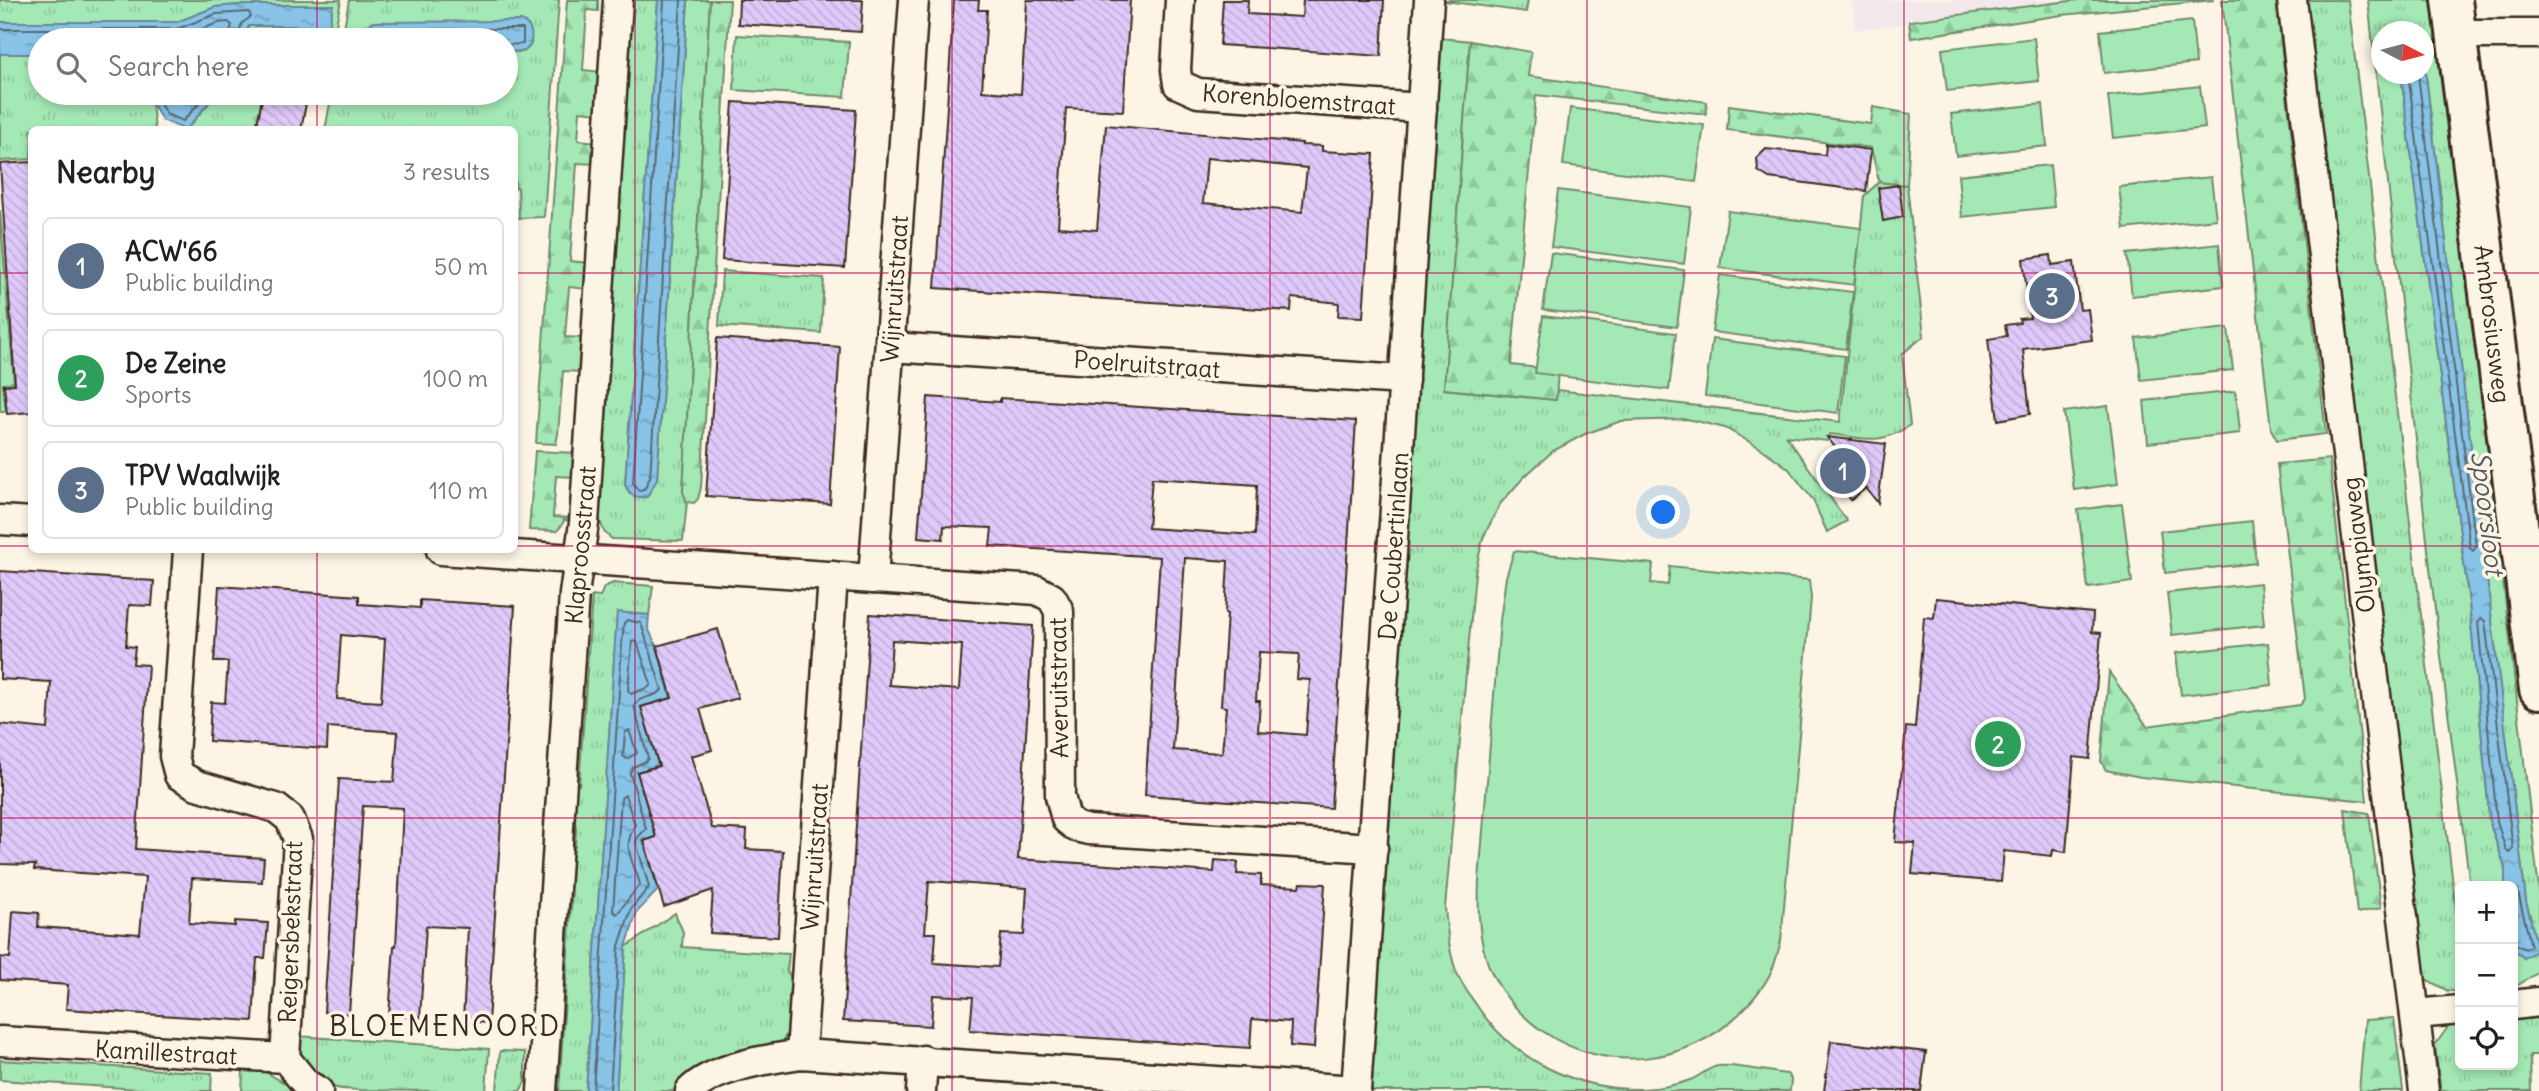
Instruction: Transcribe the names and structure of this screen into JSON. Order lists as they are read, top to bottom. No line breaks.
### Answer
{"streets":{"main road":["Ambrosiusweg"],"street":["Korenbloemstraat","Wijnruitstraat","Poelruitstraat","Klaproosstraat","Olympiaweg","De Coubertinlaan","Averuitstraat","Reigersbekstraat","Kamillestraat"]},"crossings":[["Korenbloemstraat","De Coubertinlaan"],["Wijnruitstraat","Poelruitstraat"],["Wijnruitstraat","Averuitstraat"],["Poelruitstraat","De Coubertinlaan"],["Klaproosstraat","Averuitstraat"],["De Coubertinlaan","Averuitstraat"],["Reigersbekstraat","Kamillestraat"]],"districts":["BLOEMENOORD"],"water":["Spoorsloot"],"north":"right","page":{"search":"Search here","heading":["Nearby","3 results"],"list":[{"mark":"1","name":"ACW'66","note":"Public building","value":"50 m"},{"mark":"2","name":"De Zeine","note":"Sports","value":"100 m"},{"mark":"3","name":"TPV Waalwijk","note":"Public building","value":"110 m"}],"pins":["3","1","2"],"map_buttons":["+","−"]}}
